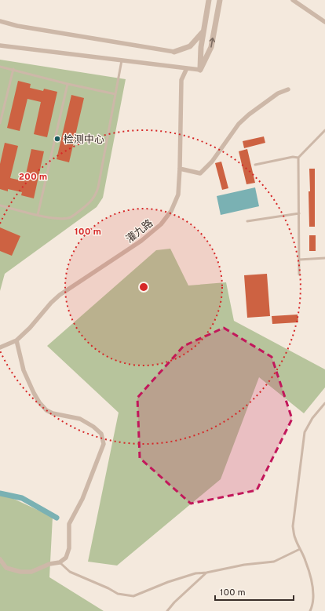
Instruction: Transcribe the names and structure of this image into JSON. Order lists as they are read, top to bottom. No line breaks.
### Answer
{"streets":{"street":["灌九路"]},"places":["检测中心"],"scale_bar":"100 m","rings":["200 m","100 m"]}
